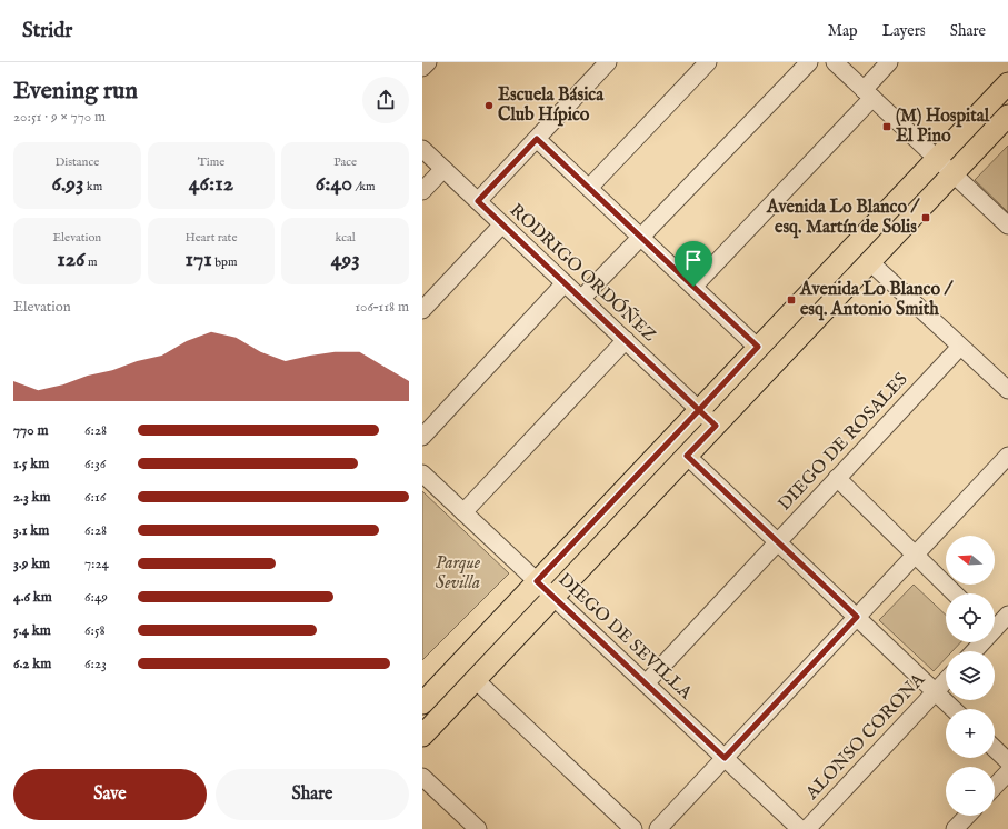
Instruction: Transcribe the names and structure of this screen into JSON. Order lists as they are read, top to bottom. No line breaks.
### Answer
{"streets":{"street":["RODRIGO ORDÓÑEZ","DIEGO DE ROSALES","DIEGO DE SEVILLA","ALONSO CORONA"]},"crossings":[["DIEGO DE ROSALES","DIEGO DE SEVILLA"]],"parks":["Parque Sevilla"],"places":{"other":["Escuela Básica Club Hípico"],"transit":["(M) Hospital El Pino","Avenida Lo Blanco / esq. Martín de Solis","Avenida Lo Blanco / esq. Antonio Smith"]},"north":"left","page":{"header":"Stridr","nav":["Map","Layers","Share"],"heading":["Evening run","20:51 · 9 × 770 m"],"stats":[["Distance","6.93 km"],["Time","46:12"],["Pace","6:40 /km"],["Elevation","126 m"],["Heart rate","171 bpm"],["kcal","493"]],"chart":["Elevation","106–118 m"],"list":[{"name":"770 m","note":"6:28"},{"name":"1.5 km","note":"6:36"},{"name":"2.3 km","note":"6:16"},{"name":"3.1 km","note":"6:28"},{"name":"3.9 km","note":"7:24"},{"name":"4.6 km","note":"6:49"},{"name":"5.4 km","note":"6:58"},{"name":"6.2 km","note":"6:23"}],"map_buttons":["+","−"],"buttons":["Save","Share"]}}
